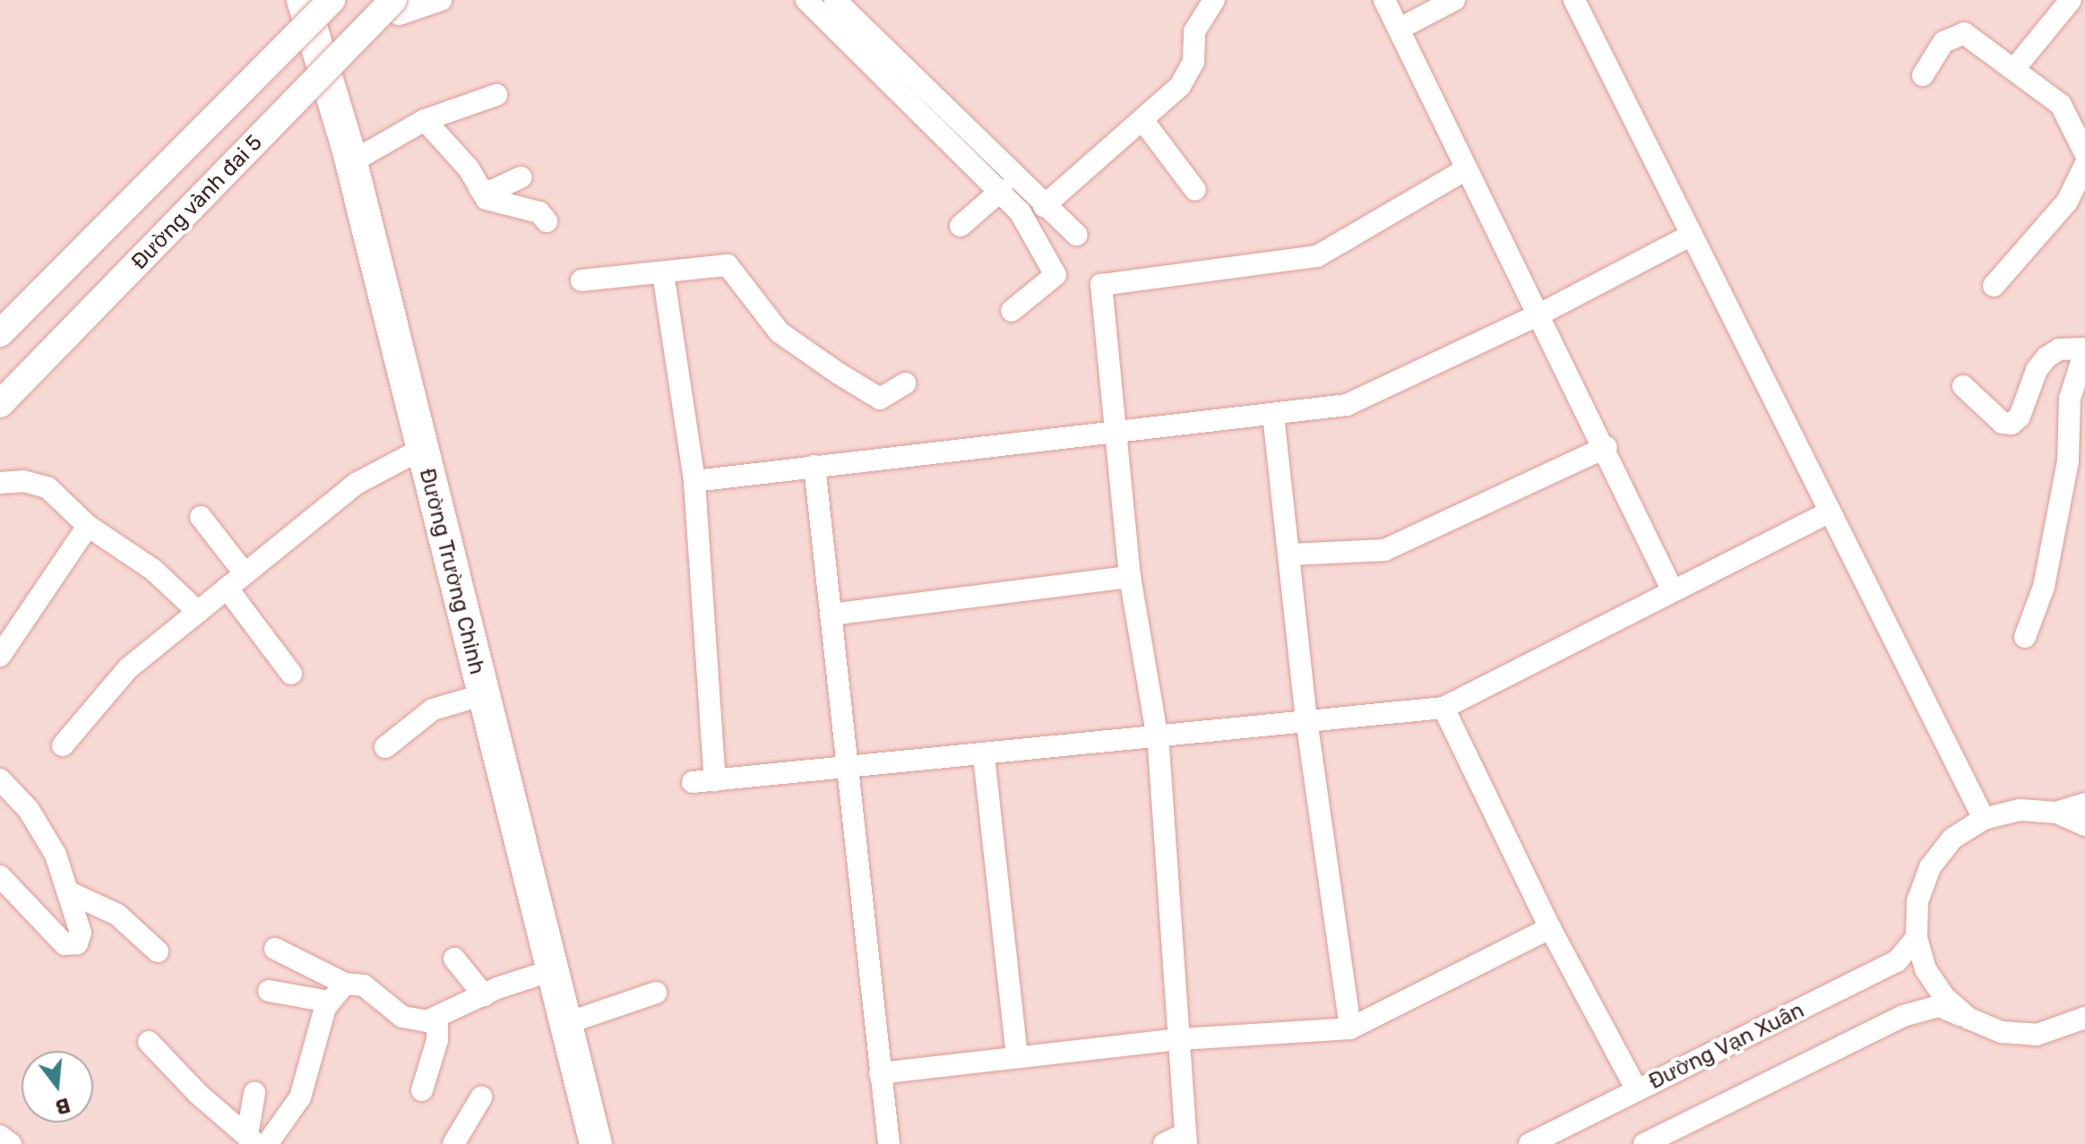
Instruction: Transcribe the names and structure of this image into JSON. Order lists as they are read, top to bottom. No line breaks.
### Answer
{"streets":{"highway":["Đường Trường Chinh"],"main road":["Đường vành đai 5"],"street":["Đường Vạn Xuân"]},"north":"bottom"}
